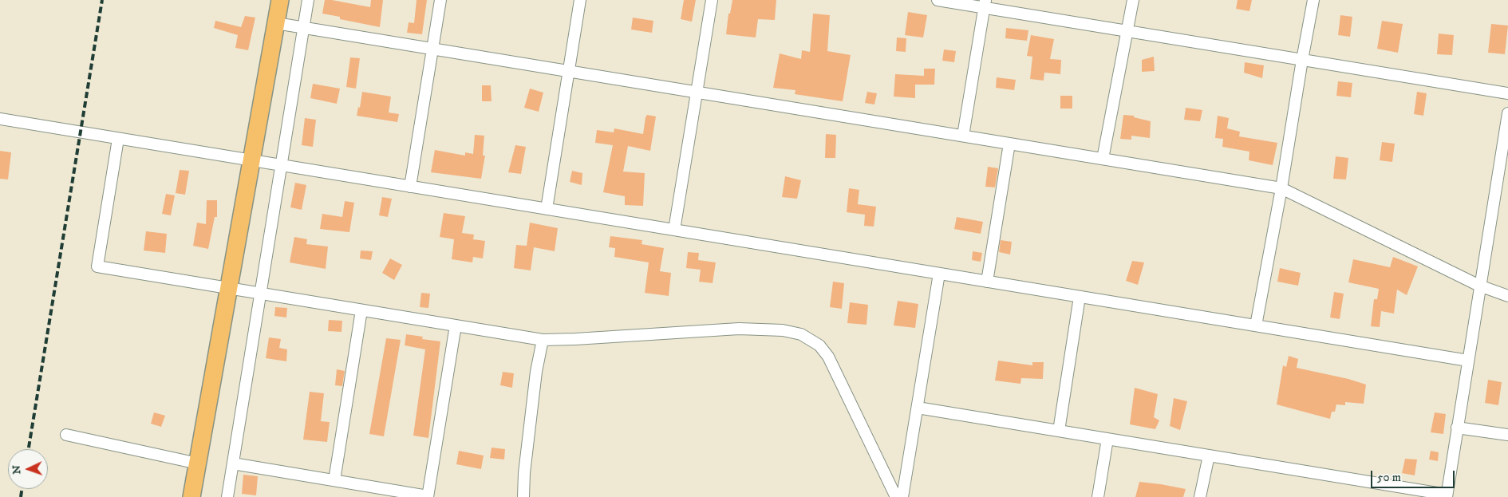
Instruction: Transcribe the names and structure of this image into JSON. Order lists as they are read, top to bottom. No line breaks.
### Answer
{"scale_bar":"50 m","north":"left"}
